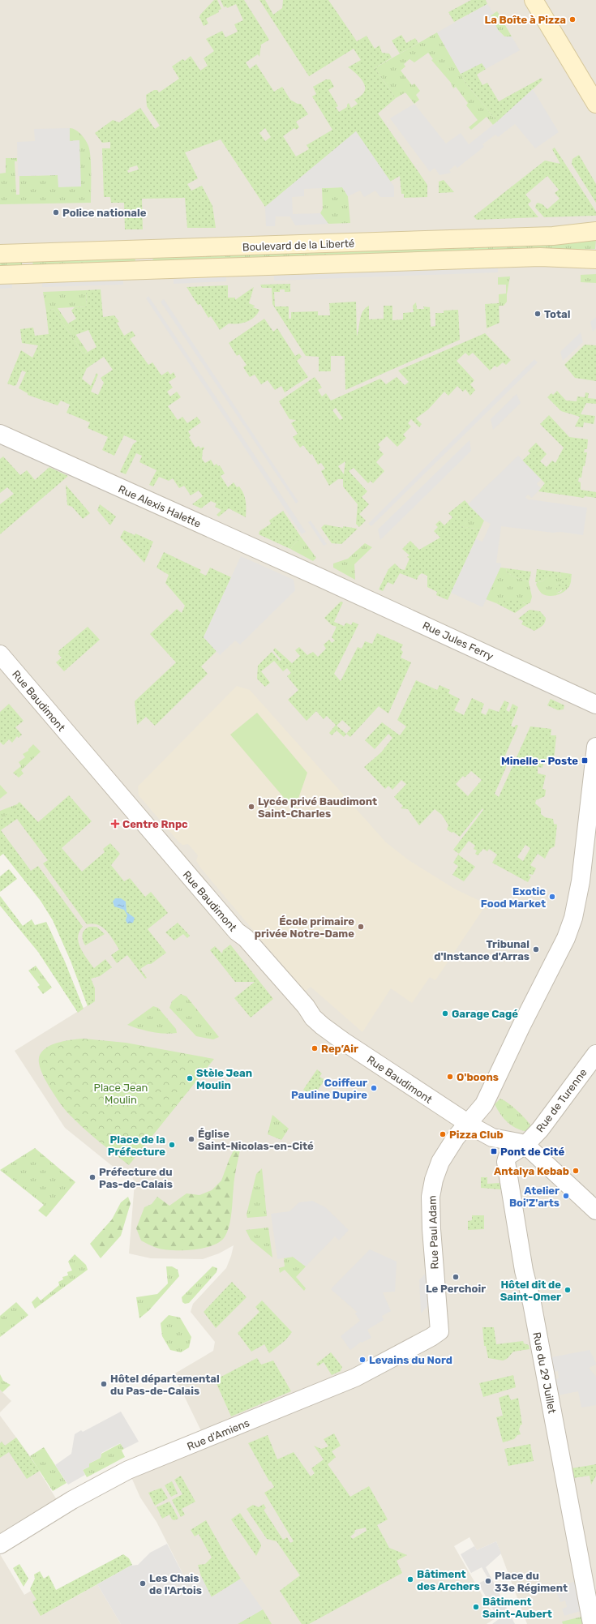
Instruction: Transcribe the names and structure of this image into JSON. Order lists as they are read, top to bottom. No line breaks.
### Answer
{"streets":{"main road":["Boulevard de la Liberté"],"street":["Rue Alexis Halette","Rue Jules Ferry","Rue Baudimont","Rue de Turenne","Rue Paul Adam","Rue du 29 Juillet","Rue d'Amiens"]},"crossings":[["Rue Alexis Halette","Rue Jules Ferry"],["Rue Baudimont","Rue de Turenne"],["Rue Baudimont","Rue Paul Adam"],["Rue Baudimont","Rue du 29 Juillet"],["Rue de Turenne","Rue du 29 Juillet"],["Rue Paul Adam","Rue d'Amiens"]],"parks":["Place Jean Moulin"],"places":{"other":["La Boîte à Pizza","Police nationale","Total","Lycée privé Baudimont Saint-Charles","Exotic Food Market","École primaire privée Notre-Dame","Tribunal d'Instance d'Arras","Garage Cagé","Rep’Air","O'boons","Stèle Jean Moulin","Coiffeur Pauline Dupire","Pizza Club","Église Saint-Nicolas-en-Cité","Place de la Préfecture","Antalya Kebab","Préfecture du Pas-de-Calais","Atelier Boi'Z'arts","Le Perchoir","Hôtel dit de Saint-Omer","Levains du Nord","Hôtel départemental du Pas-de-Calais","Bâtiment des Archers","Place du 33e Régiment","Les Chais de l'Artois","Bâtiment Saint-Aubert"],"transit":["Minelle - Poste","Pont de Cité"],"health":["Centre Rnpc"]}}
